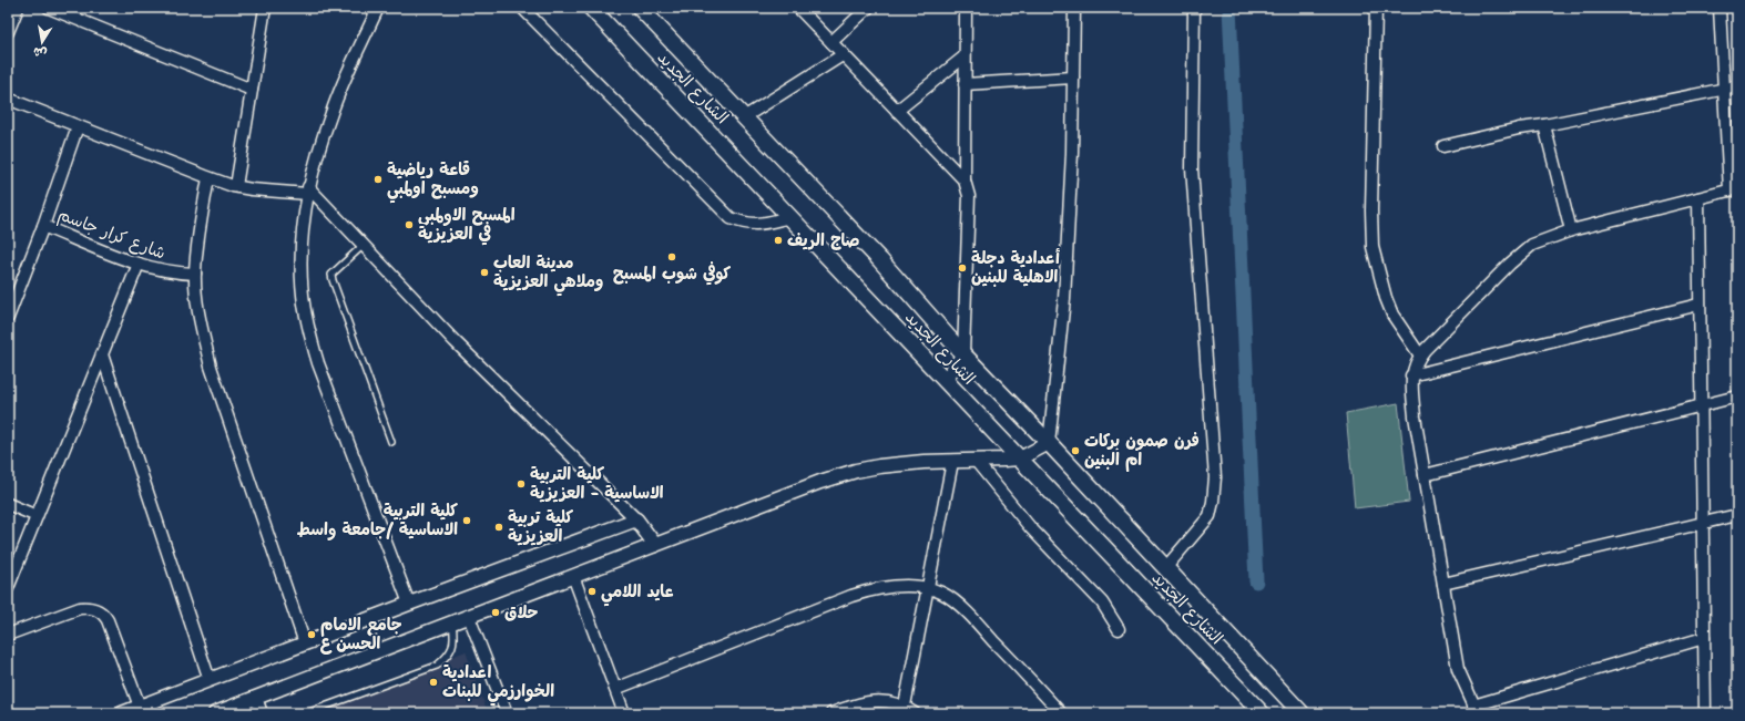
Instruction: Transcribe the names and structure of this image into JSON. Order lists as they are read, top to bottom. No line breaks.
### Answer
{"streets":{"main road":["الشارع الجديد"],"street":["شارع كرار جاسم"]},"places":["قاعة رياضية ومسبح اولمبي","المسبح الاولمبي في العزيزية","صاج الريف","كوفي شوب المسبح","أعدادية دجلة الاهلية للبنين","مدينة العاب وملاهي العزيزية","فرن صمون بركات ام البنين","كلية التربية الاساسية - العزيزية","كلية التربية الاساسية /جامعة واسط","كلية تربية العزيزية","عايد اللامي","حلاق","جامع الامام الحسن ع","اعدادية الخوارزمي للبنات"],"north":"bottom"}
